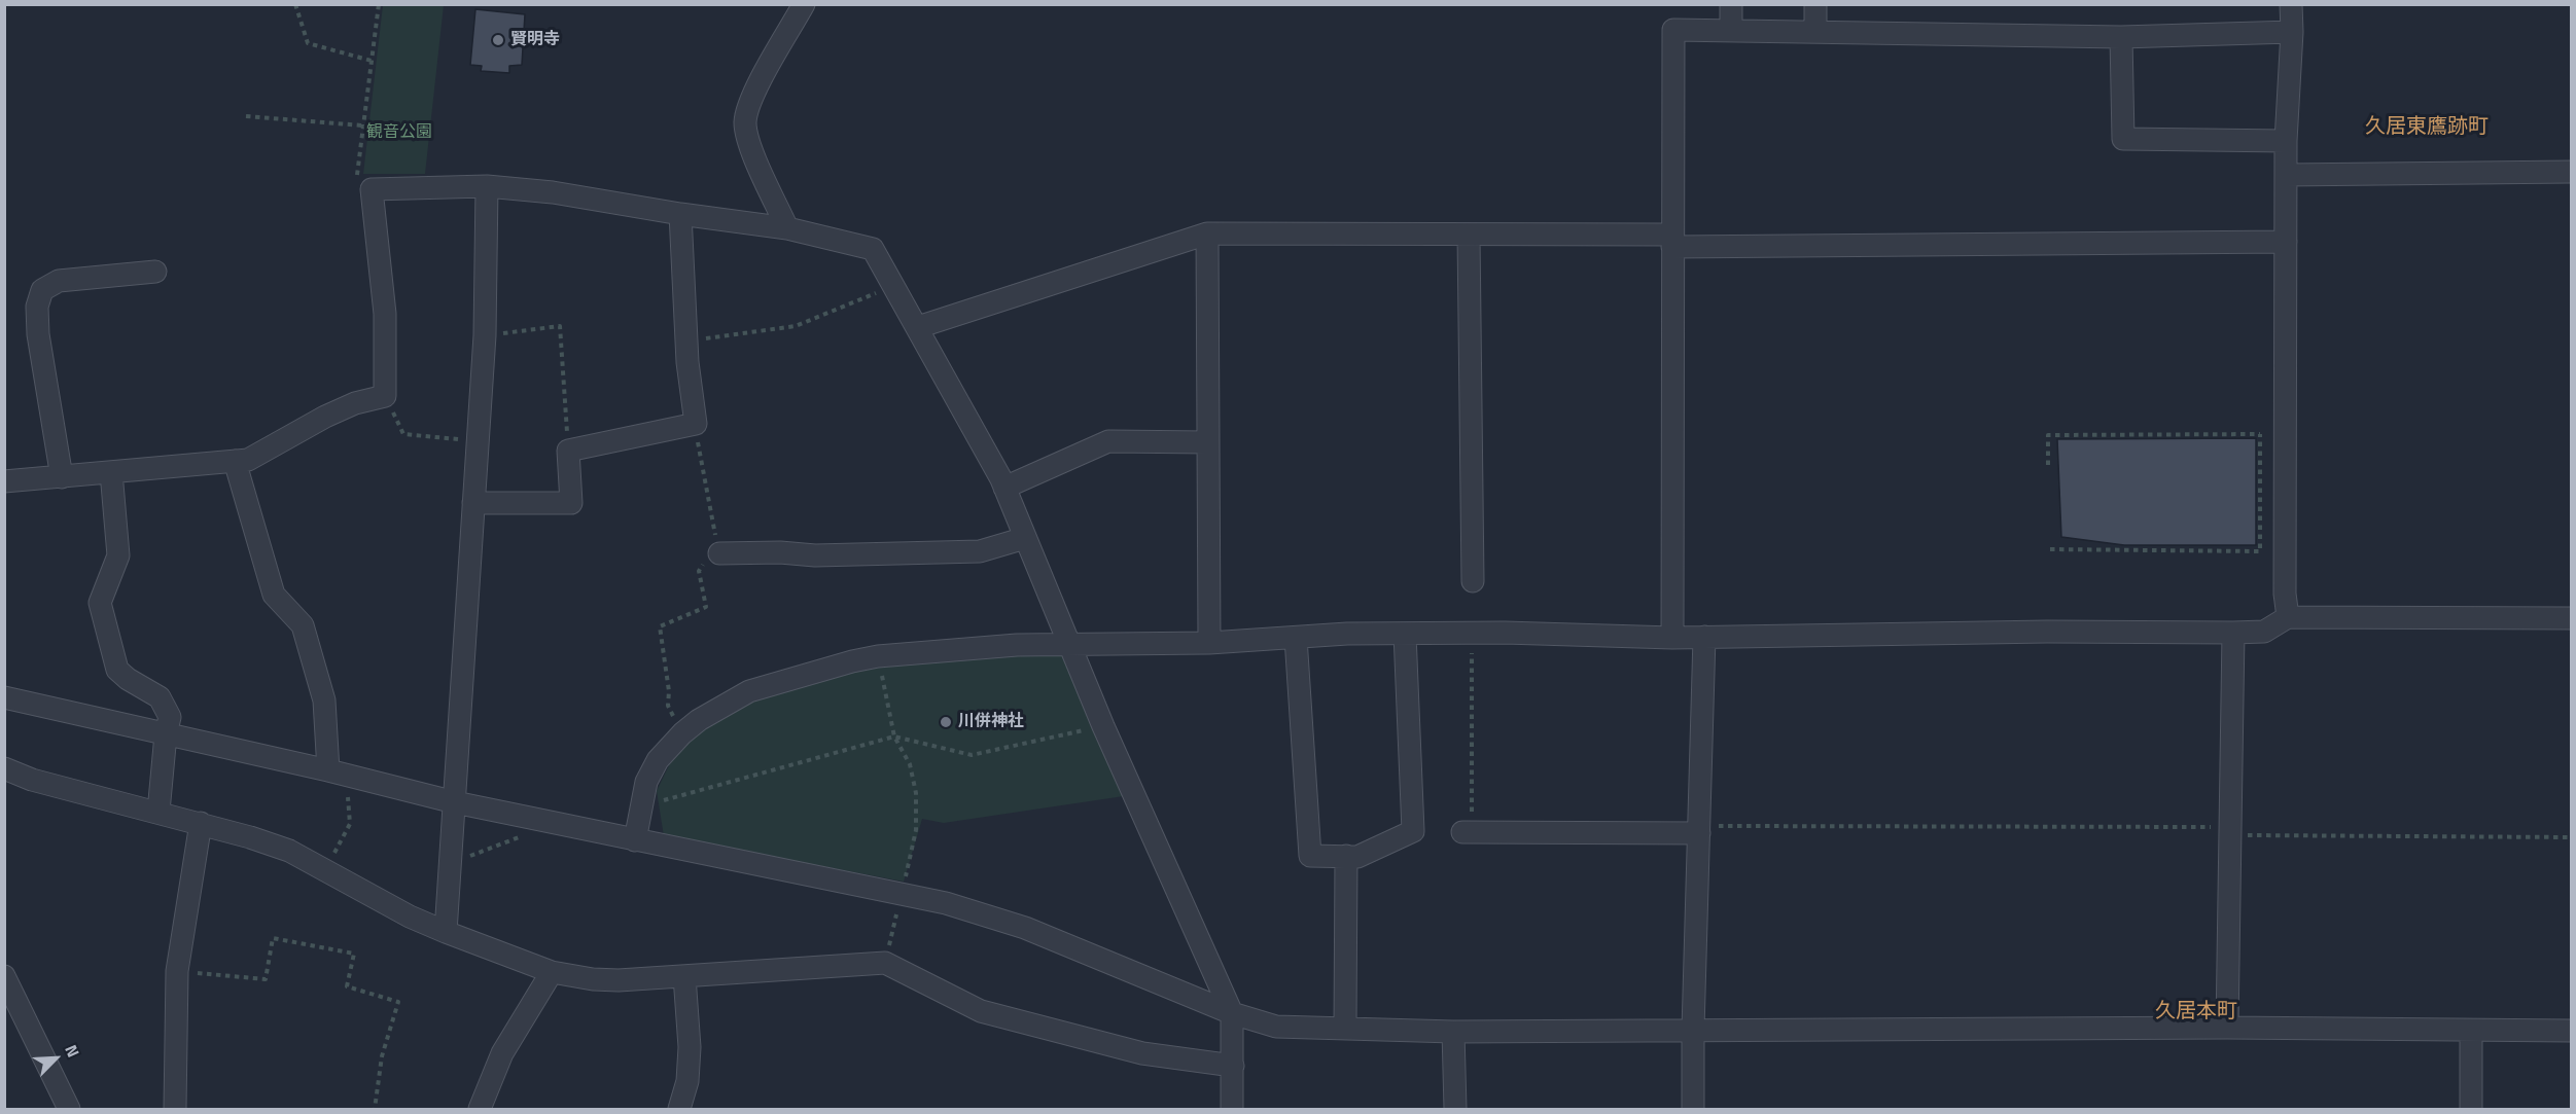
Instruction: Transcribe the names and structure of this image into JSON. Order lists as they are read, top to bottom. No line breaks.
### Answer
{"districts":["久居東鷹跡町","久居本町"],"parks":["観音公園"],"places":["賢明寺","川併神社"],"north":"top right"}
